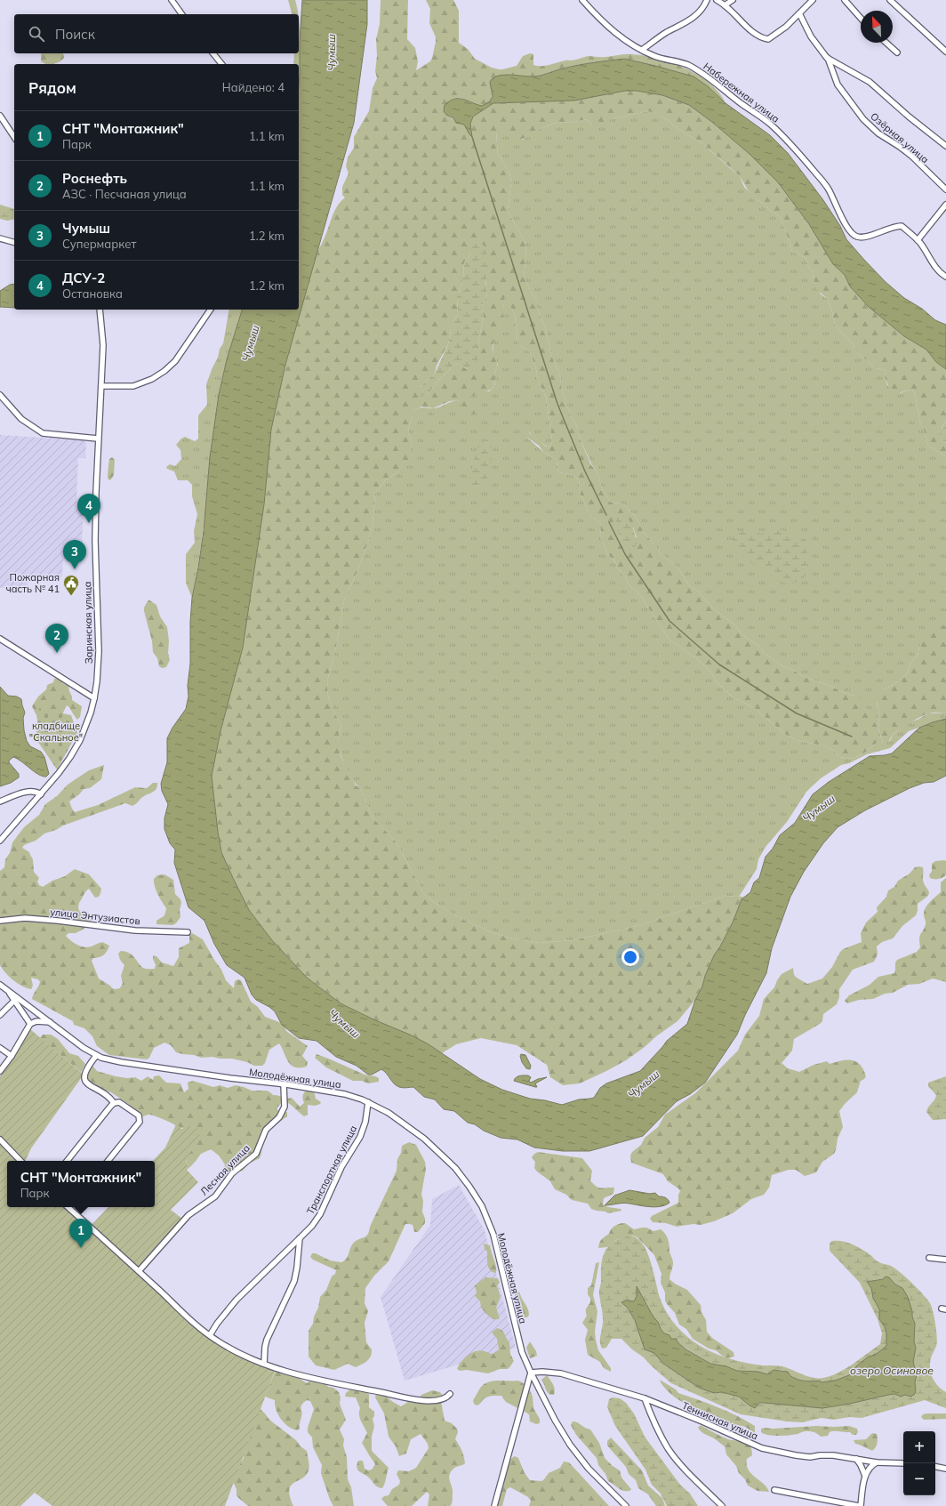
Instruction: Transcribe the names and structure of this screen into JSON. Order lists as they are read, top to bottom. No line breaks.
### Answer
{"streets":{"street":["Набережная улица","Озёрная улица","Заринская улица","улица Энтузиастов","Молодёжная улица","Лесная улица","Транспортная улица","Теннисная улица"]},"crossings":[["Молодёжная улица","Лесная улица"],["Молодёжная улица","Транспортная улица"],["Молодёжная улица","Теннисная улица"]],"water":["Чумыш","озеро Осиновое"],"parks":["кладбище \"Скальное\""],"places":{"public building":["Пожарная часть № 41"]},"north":"top left","page":{"search":"Поиск","heading":["Рядом","Найдено: 4"],"list":[{"mark":"1","name":"СНТ \"Монтажник\"","note":"Парк","value":"1.1 km"},{"mark":"2","name":"Роснефть","note":"АЗС · Песчаная улица","value":"1.1 km"},{"mark":"3","name":"Чумыш","note":"Супермаркет","value":"1.2 km"},{"mark":"4","name":"ДСУ-2","note":"Остановка","value":"1.2 km"}],"pins":["4","3","2","1"],"popup":["СНТ \"Монтажник\"","Парк"],"map_buttons":["+","−"]}}
